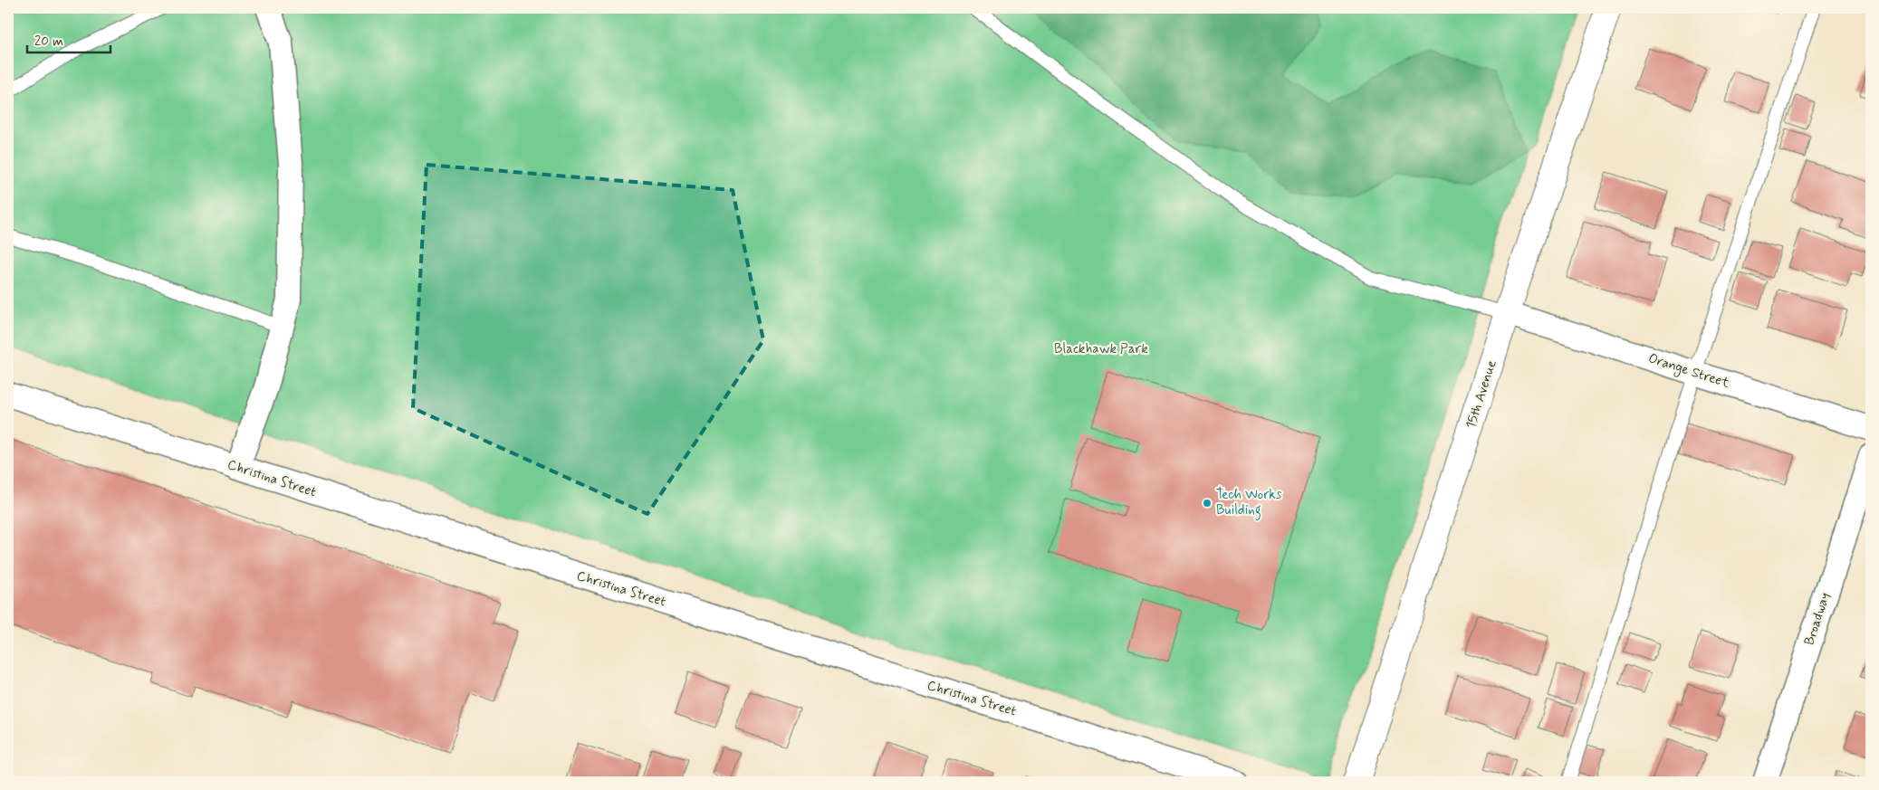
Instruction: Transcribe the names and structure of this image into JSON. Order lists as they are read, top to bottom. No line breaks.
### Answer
{"streets":{"main road":["15th Avenue"],"street":["Orange Street","Christina Street","Broadway"]},"crossings":[["Orange Street","15th Avenue"]],"parks":["Blackhawk Park"],"places":["Tech Works Building"],"scale_bar":"20 m"}
